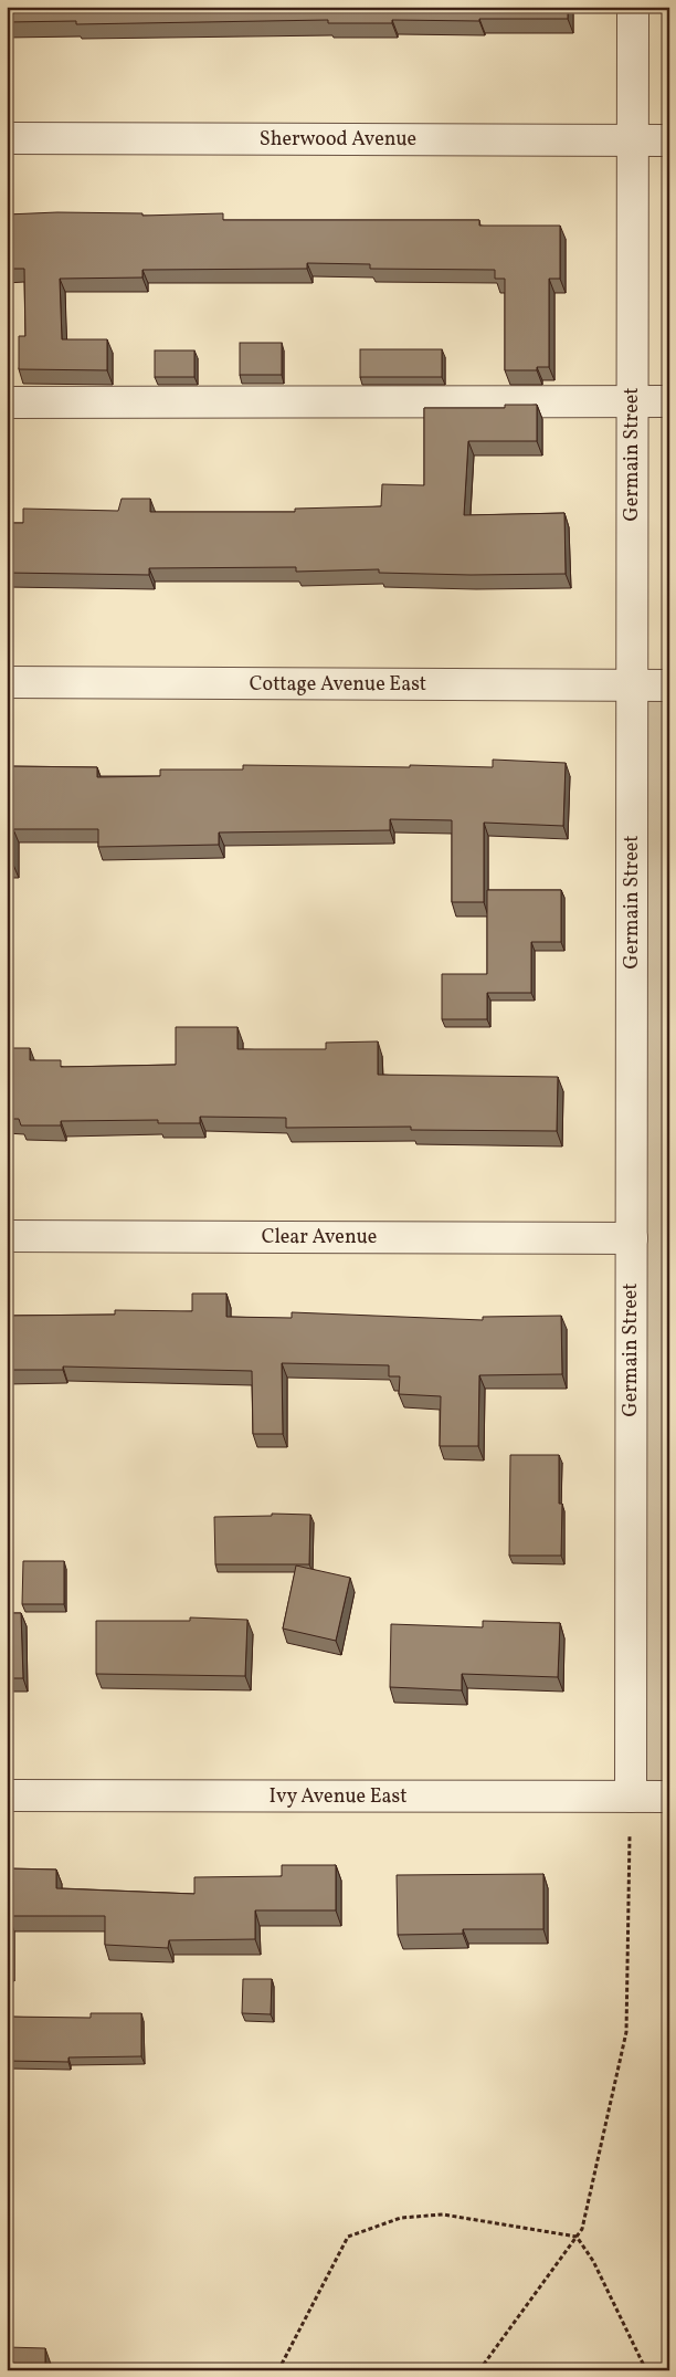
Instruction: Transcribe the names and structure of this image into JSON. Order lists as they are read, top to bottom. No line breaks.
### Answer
{"streets":{"street":["Sherwood Avenue","Germain Street","Cottage Avenue East","Clear Avenue","Ivy Avenue East"]},"crossings":[["Sherwood Avenue","Germain Street"],["Germain Street","Cottage Avenue East"],["Germain Street","Clear Avenue"],["Germain Street","Ivy Avenue East"]]}
